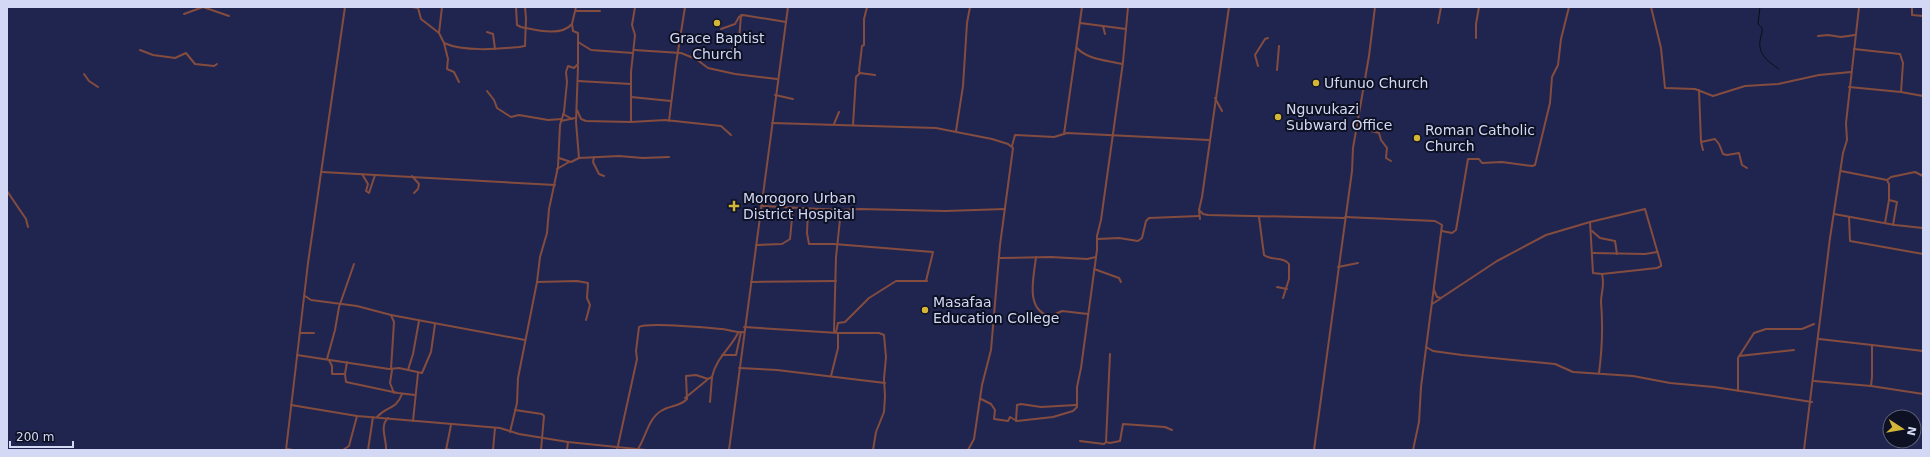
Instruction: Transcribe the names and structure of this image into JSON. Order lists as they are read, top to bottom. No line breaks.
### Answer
{"places":{"other":["Grace Baptist Church","Ufunuo Church","Nguvukazi Subward Office","Roman Catholic Church","Masafaa Education College"],"health":["Morogoro Urban District Hospital"]},"scale_bar":"200 m","north":"right"}
